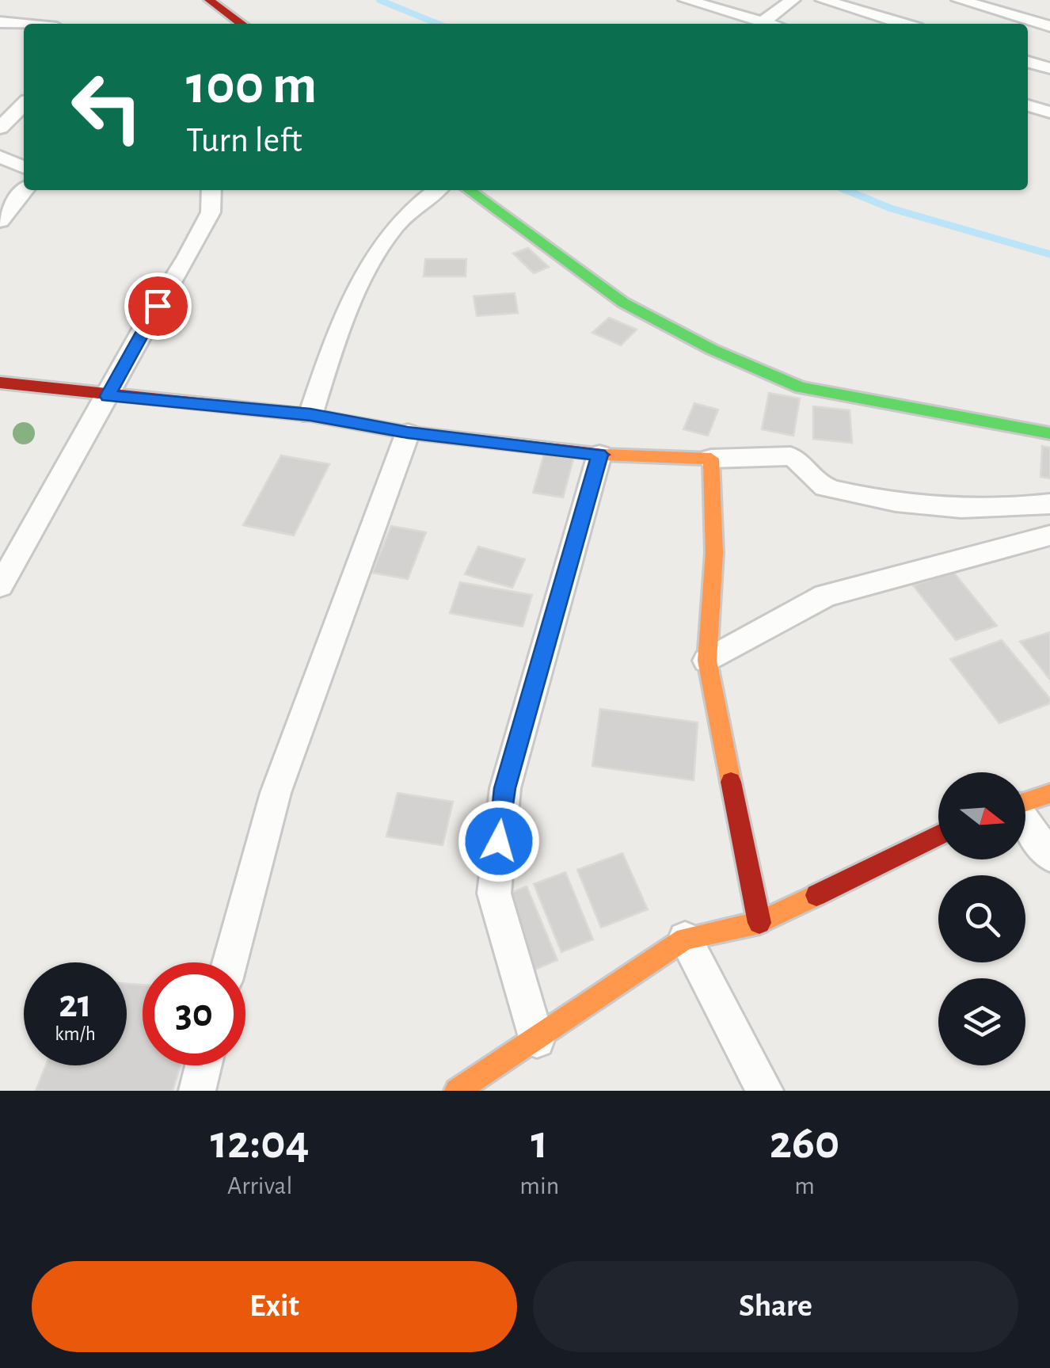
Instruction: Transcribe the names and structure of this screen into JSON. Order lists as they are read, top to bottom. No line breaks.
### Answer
{"north":"right","page":{"turn":["100 m","Turn left"],"speed":"21 km/h","limit":"30","eta":["12:04","Arrival","1","min","260","m"],"buttons":["Exit","Share"]}}
